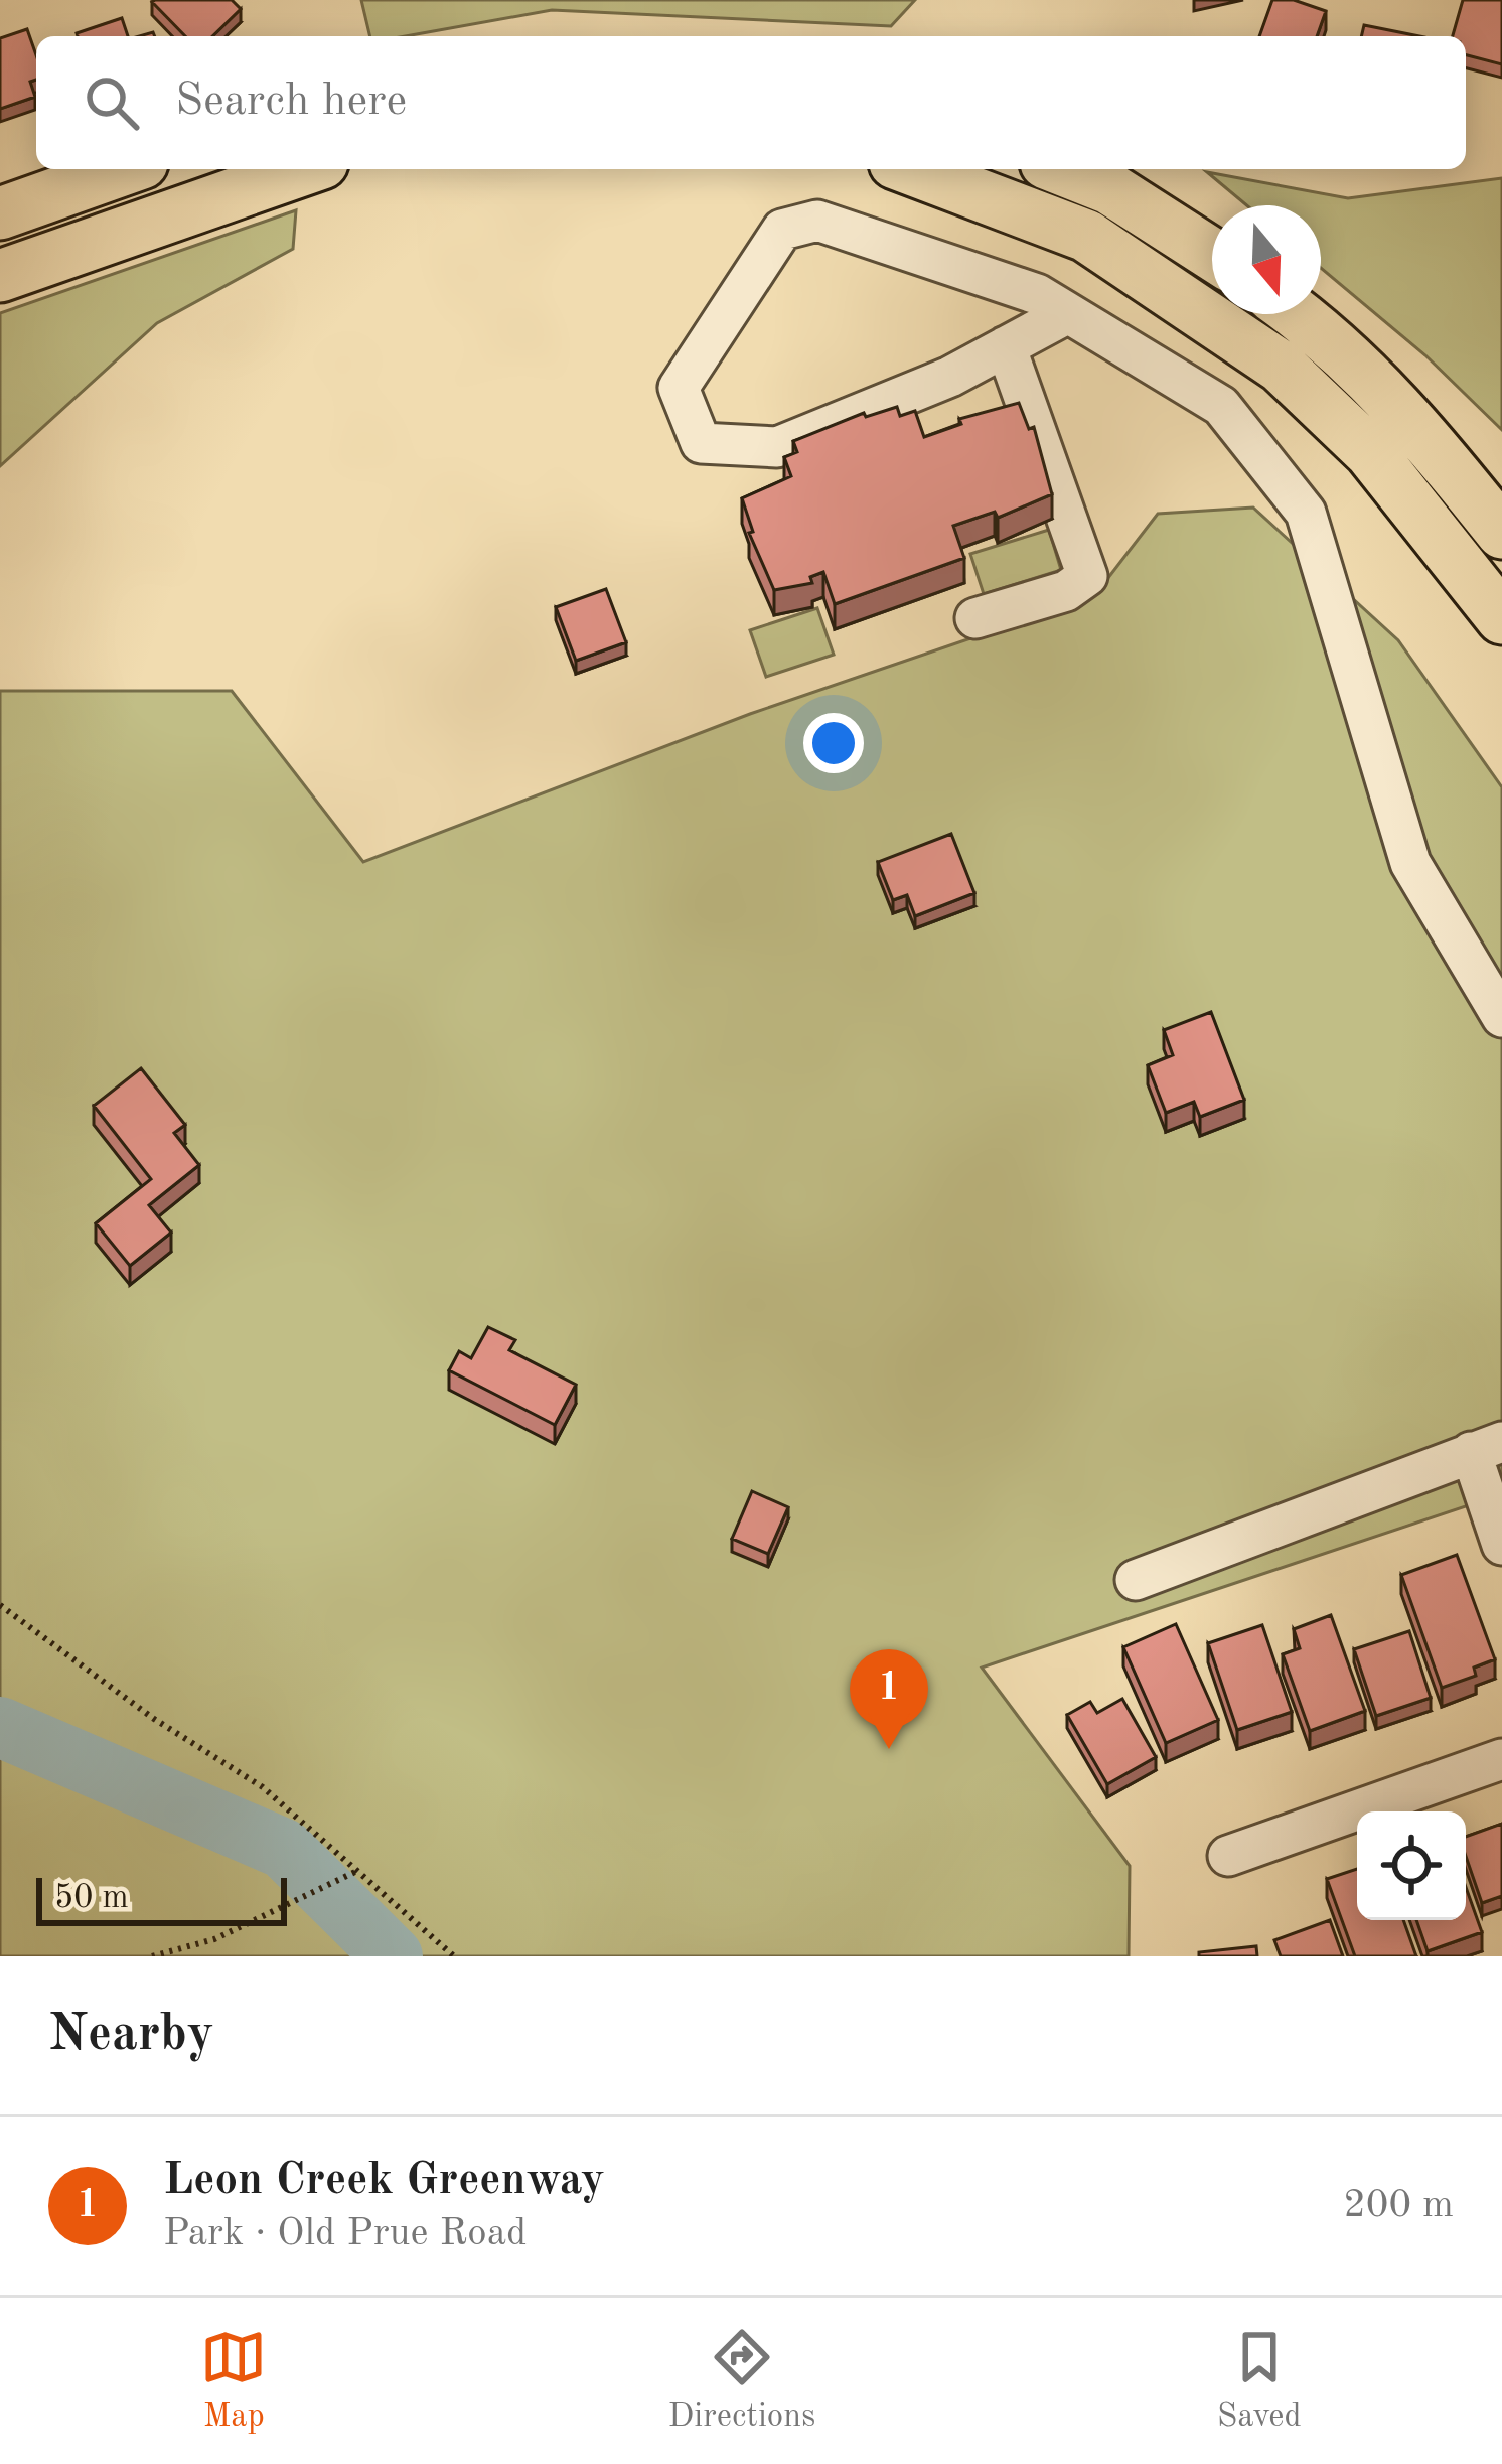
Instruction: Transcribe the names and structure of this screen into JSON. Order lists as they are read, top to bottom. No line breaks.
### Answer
{"scale_bar":"50 m","north":"bottom","page":{"search":"Search here","pins":"1","scale":"50 m","heading":"Nearby","list":[{"mark":"1","name":"Leon Creek Greenway","note":"Park · Old Prue Road","value":"200 m"}],"nav":["Map","Directions","Saved"]}}
